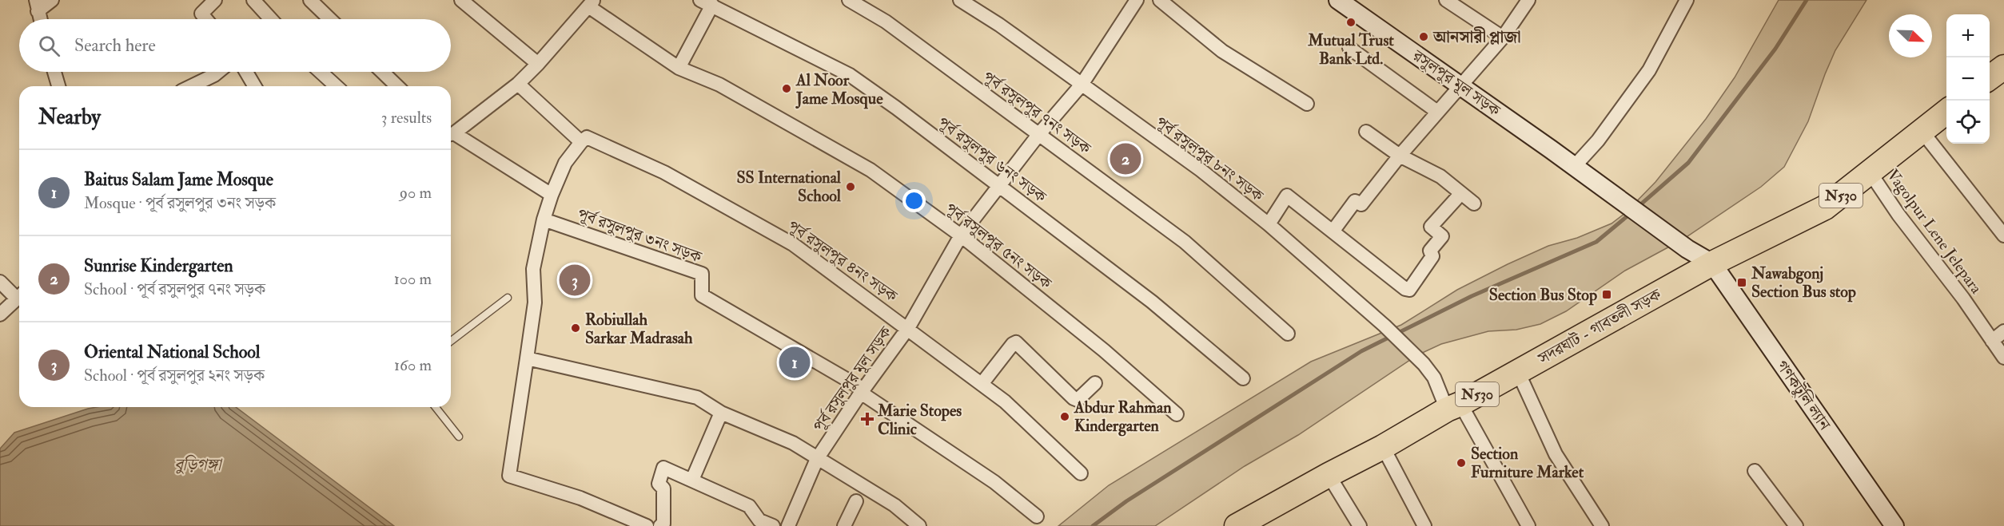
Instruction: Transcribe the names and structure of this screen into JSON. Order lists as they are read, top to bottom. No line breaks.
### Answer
{"streets":{"highway":["N530","সদরঘাট - গাবতলী সড়ক"],"street":["রসুলপুর মূল সড়ক","পূর্ব রসুলপুর ৭নং সড়ক","পূর্ব রসুলপুর ৮নং সড়ক","পূর্ব রসুলপুর ৬নং সড়ক","Vagolpur Lene Jelepara","পূর্ব রসুলপুর ৩নং সড়ক","পূর্ব রসুলপুর ৫নং সড়ক","পূর্ব রসুলপুর ৪নং সড়ক","পূর্ব রসুলপুর মূল সড়ক","গণকটুলি ল্যান"]},"crossings":[["রসুলপুর মূল সড়ক","সদরঘাট - গাবতলী সড়ক"],["রসুলপুর মূল সড়ক","গণকটুলি ল্যান"],["পূর্ব রসুলপুর ৭নং সড়ক","পূর্ব রসুলপুর মূল সড়ক"],["পূর্ব রসুলপুর ৮নং সড়ক","সদরঘাট - গাবতলী সড়ক"],["পূর্ব রসুলপুর ৮নং সড়ক","পূর্ব রসুলপুর মূল সড়ক"],["পূর্ব রসুলপুর ৬নং সড়ক","পূর্ব রসুলপুর মূল সড়ক"],["Vagolpur Lene Jelepara","সদরঘাট - গাবতলী সড়ক"],["পূর্ব রসুলপুর ৩নং সড়ক","পূর্ব রসুলপুর মূল সড়ক"],["পূর্ব রসুলপুর ৫নং সড়ক","পূর্ব রসুলপুর মূল সড়ক"],["পূর্ব রসুলপুর ৪নং সড়ক","পূর্ব রসুলপুর মূল সড়ক"],["সদরঘাট - গাবতলী সড়ক","গণকটুলি ল্যান"]],"water":["বুড়িগঙ্গা"],"places":{"other":["Mutual Trust Bank Ltd.","আনসারী প্লাজা","Al Noor Jame Mosque","SS International School","Robiullah Sarkar Madrasah","Abdur Rahman Kindergarten","Section Furniture Market"],"transit":["Nawabgonj Section Bus stop","Section Bus Stop"],"health":["Marie Stopes Clinic"]},"north":"bottom right","page":{"map_buttons":["+","−"],"search":"Search here","heading":["Nearby","3 results"],"pins":["2","3","1"],"list":[{"mark":"1","name":"Baitus Salam Jame Mosque","note":"Mosque · পূর্ব রসুলপুর ৩নং সড়ক","value":"90 m"},{"mark":"2","name":"Sunrise Kindergarten","note":"School · পূর্ব রসুলপুর ৭নং সড়ক","value":"100 m"},{"mark":"3","name":"Oriental National School","note":"School · পূর্ব রসুলপুর ২নং সড়ক","value":"160 m"}]}}
